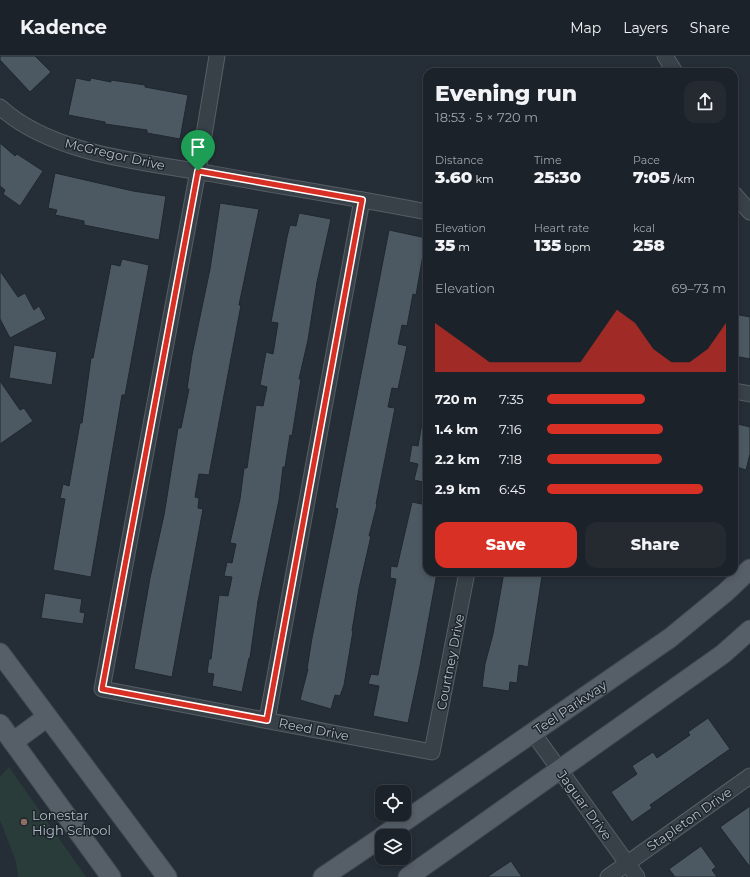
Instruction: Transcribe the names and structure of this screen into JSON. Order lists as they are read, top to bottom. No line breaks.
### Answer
{"streets":{"main road":["Teel Parkway"],"street":["McGregor Drive","Courtney Drive","Reed Drive","Jaguar Drive","Stapleton Drive"]},"crossings":[["McGregor Drive","Reed Drive"],["Courtney Drive","Reed Drive"],["Teel Parkway","Jaguar Drive"],["Jaguar Drive","Stapleton Drive"]],"places":["Lonestar High School"],"page":{"header":"Kadence","nav":["Map","Layers","Share"],"heading":["Evening run","18:53 · 5 × 720 m"],"stats":[["Distance","3.60 km"],["Time","25:30"],["Pace","7:05 /km"],["Elevation","35 m"],["Heart rate","135 bpm"],["kcal","258"]],"chart":["Elevation","69–73 m"],"list":[{"name":"720 m","note":"7:35"},{"name":"1.4 km","note":"7:16"},{"name":"2.2 km","note":"7:18"},{"name":"2.9 km","note":"6:45"}],"buttons":["Save","Share"]}}
